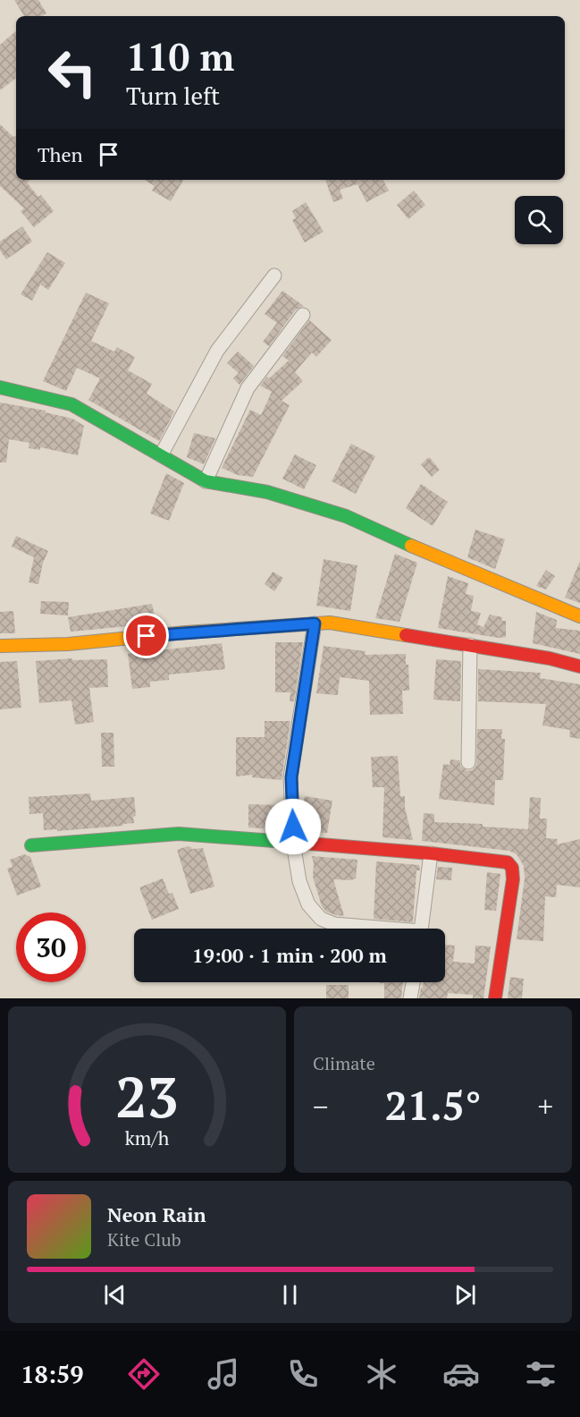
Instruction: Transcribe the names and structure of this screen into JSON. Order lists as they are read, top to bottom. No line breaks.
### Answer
{"page":{"turn":["110 m","Turn left"],"then":"Then","limit":"30","trip":"19:00 · 1 min · 200 m","tile":"Climate","heat":["−","21.5°","+"],"song":["Neon Rain","Kite Club"],"tabs":"18:59","gauge":["23","km/h"]}}
